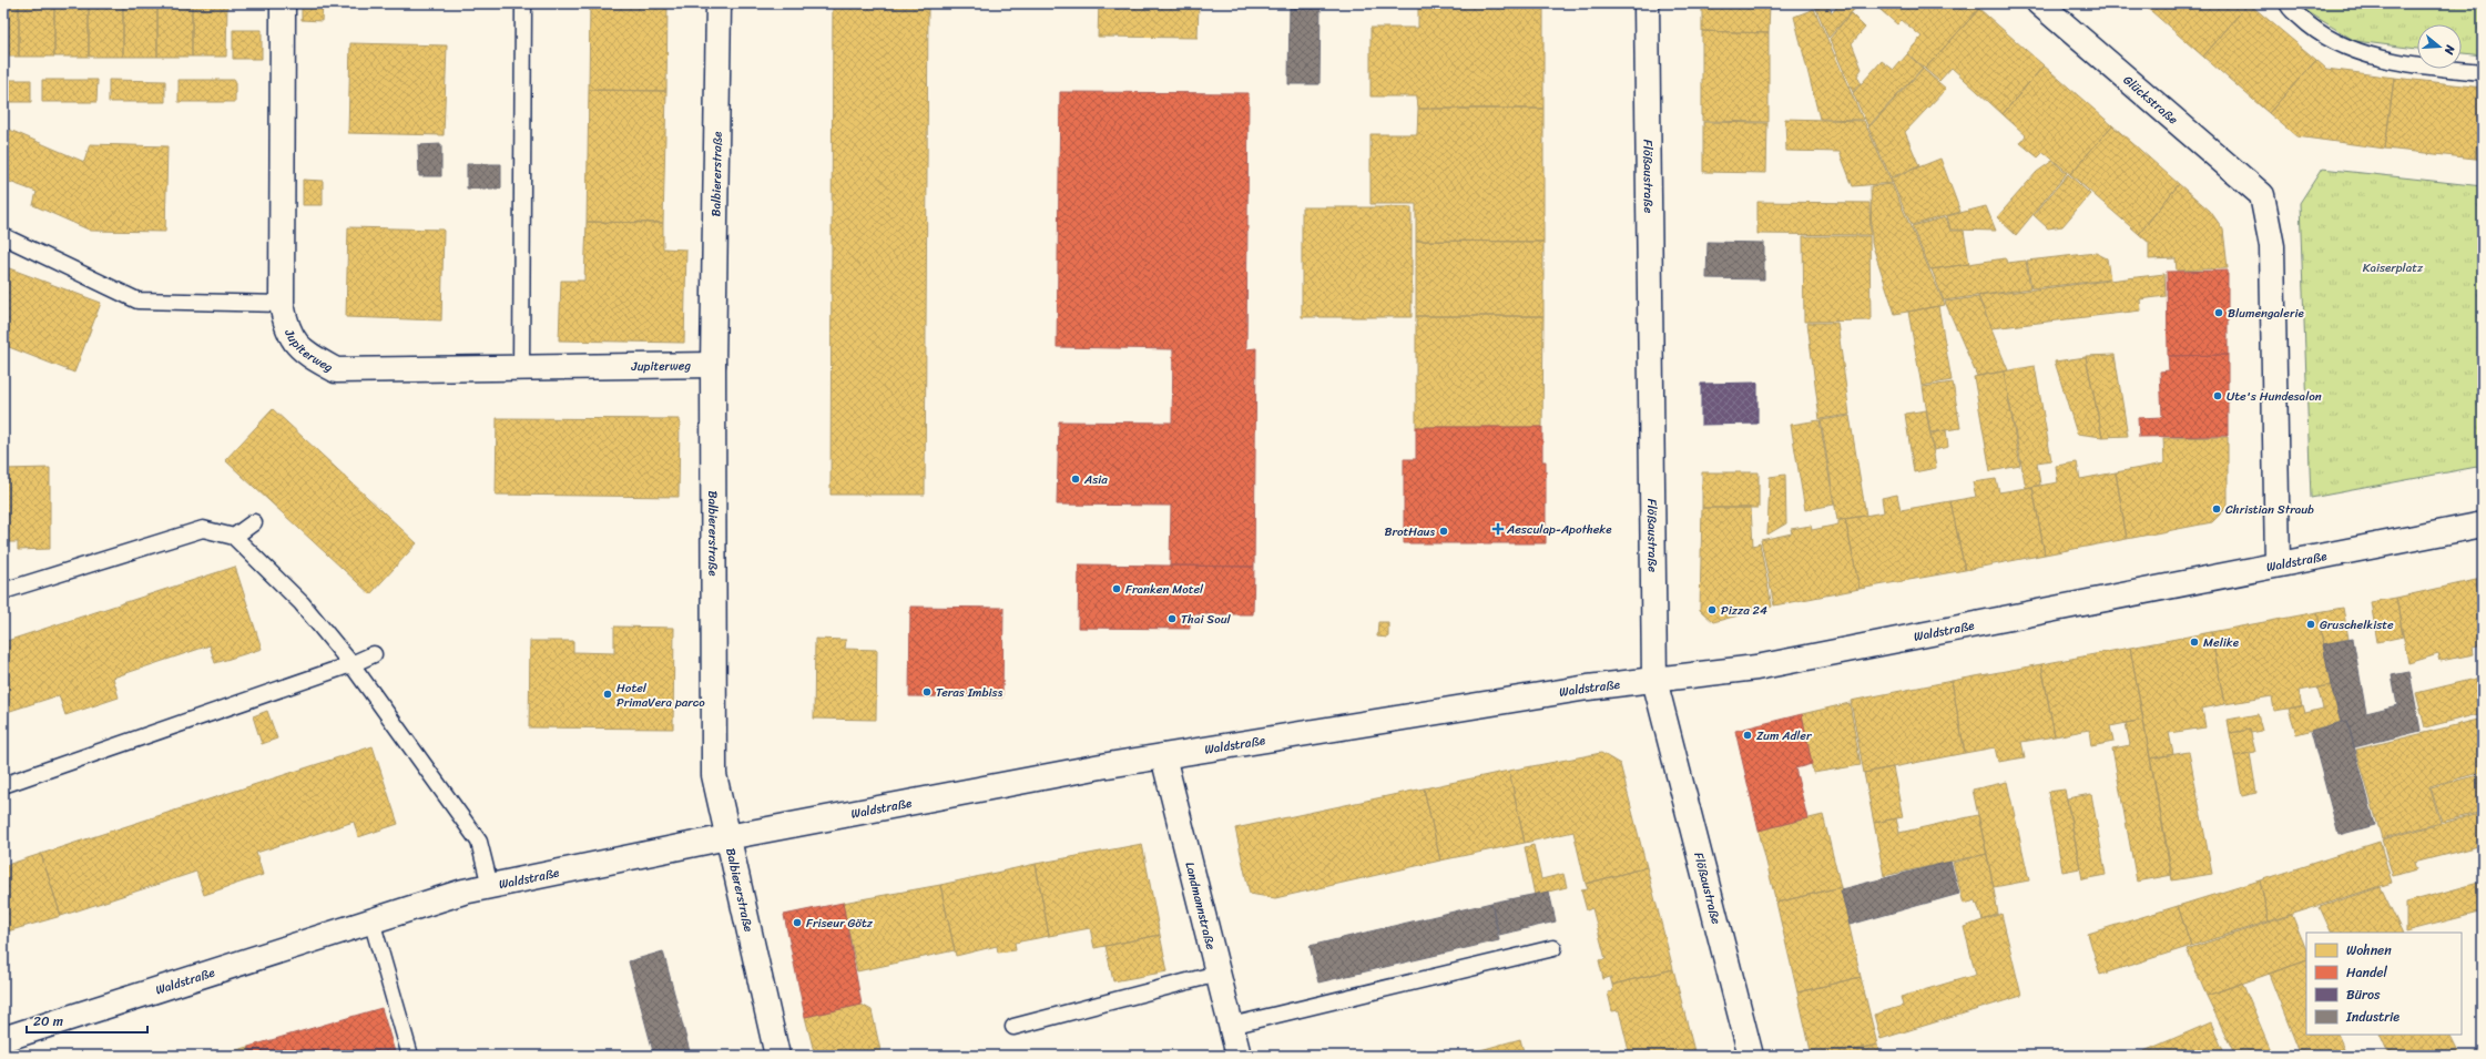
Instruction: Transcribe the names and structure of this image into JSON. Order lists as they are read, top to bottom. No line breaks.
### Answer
{"streets":{"street":["Glückstraße","Balbiererstraße","Flößaustraße","Jupiterweg","Waldstraße","Landmannstraße"]},"crossings":[["Glückstraße","Waldstraße"],["Balbiererstraße","Jupiterweg"],["Balbiererstraße","Waldstraße"],["Flößaustraße","Waldstraße"],["Waldstraße","Landmannstraße"]],"parks":["Kaiserplatz"],"places":{"other":["Blumengalerie","Ute's Hundesalon","Asia","Christian Straub","BrotHaus","Franken Motel","Pizza 24","Thai Soul","Gruschelkiste","Melike","Teras Imbiss","Hotel PrimaVera parco","Zum Adler","Friseur Götz"],"health":["Aesculap-Apotheke"]},"legend":["Wohnen","Handel","Büros","Industrie"],"scale_bar":"20 m","north":"right"}
